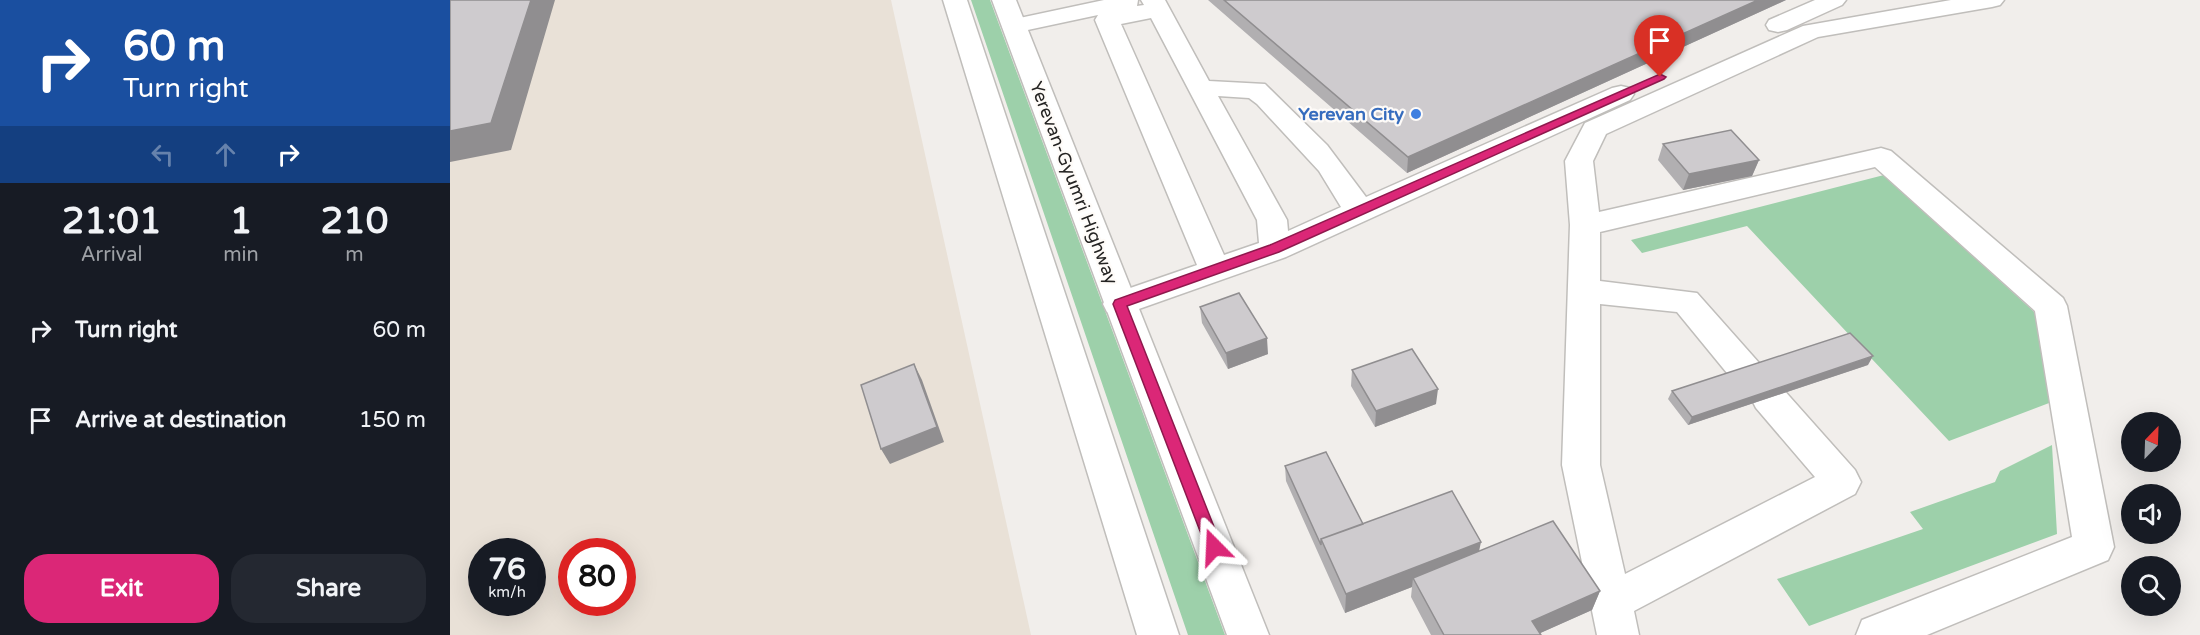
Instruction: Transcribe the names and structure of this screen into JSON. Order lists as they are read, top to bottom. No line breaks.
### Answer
{"streets":{"main road":["Yerevan-Gyumri Highway"]},"places":["Yerevan City"],"north":"top right","page":{"turn":["60 m","Turn right"],"eta":["21:01","Arrival","1","min","210","m"],"list":[{"name":"Turn right","value":"60 m"},{"name":"Arrive at destination","value":"150 m"}],"speed":"76 km/h","limit":"80","buttons":["Exit","Share"]}}
